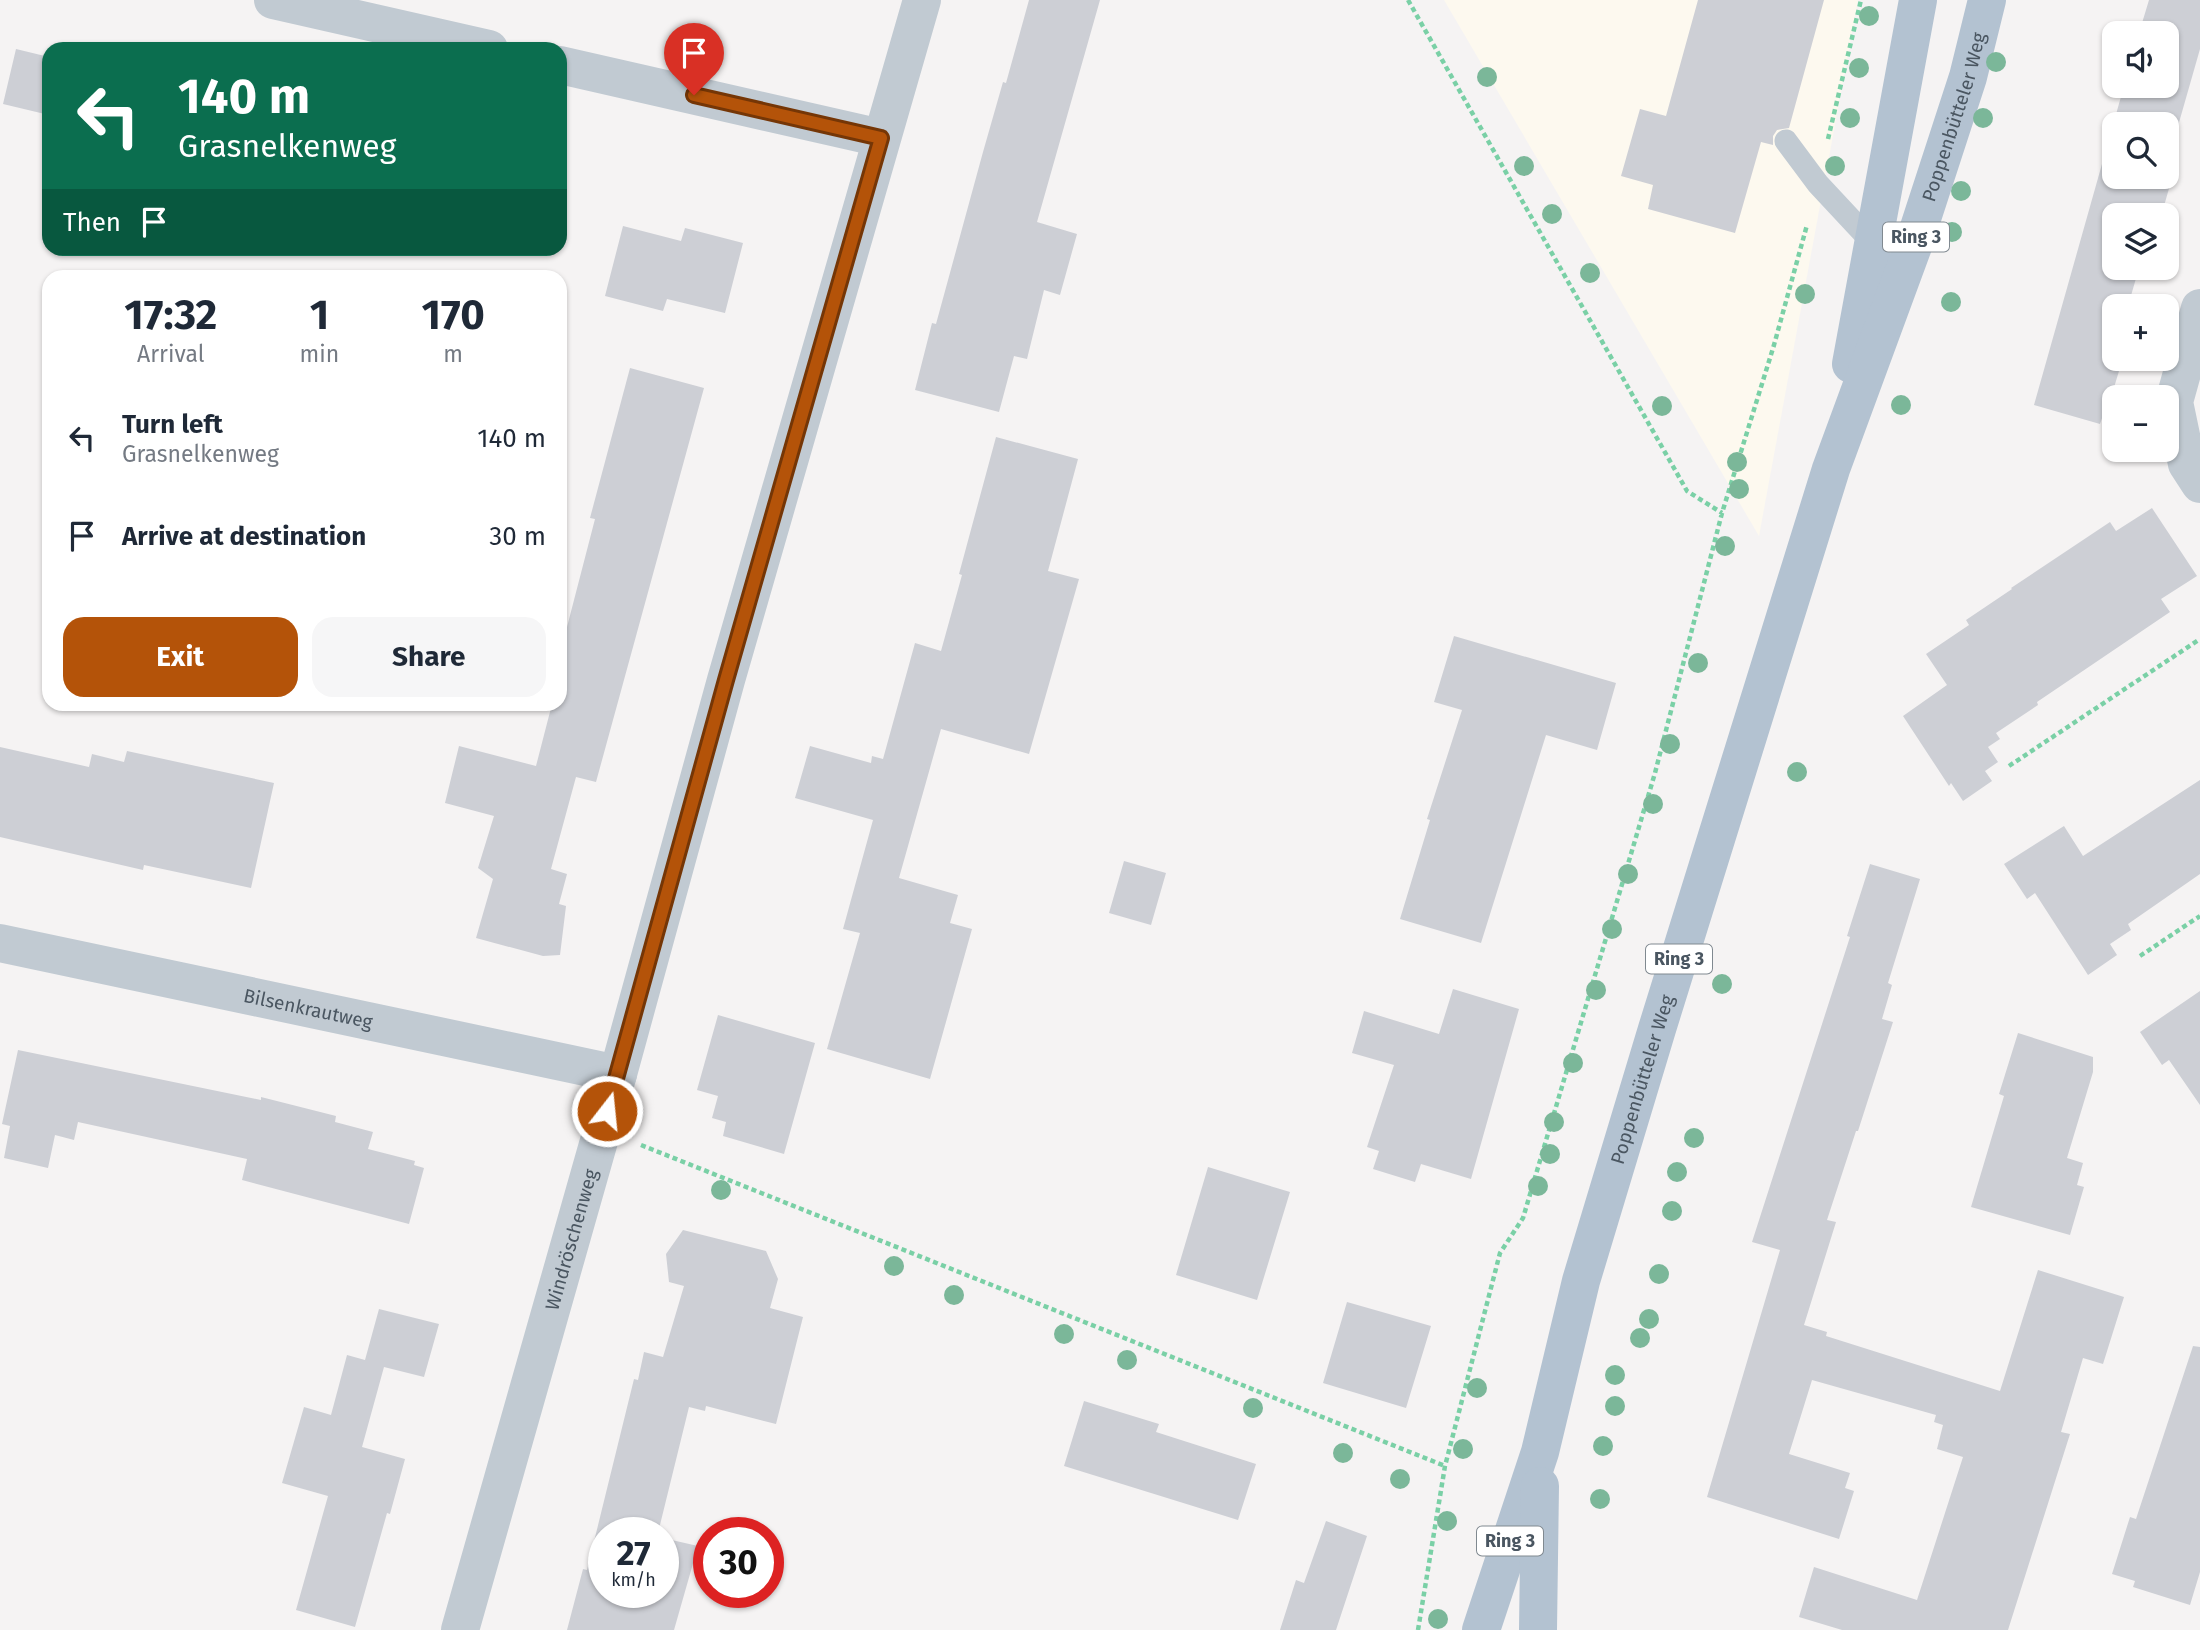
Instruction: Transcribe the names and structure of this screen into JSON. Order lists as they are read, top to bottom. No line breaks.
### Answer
{"streets":{"main road":["Poppenbütteler Weg","Ring 3"],"street":["Bilsenkrautweg","Windröschenweg"]},"crossings":[["Bilsenkrautweg","Windröschenweg"]],"page":{"map_buttons":["+","−"],"turn":["140 m","Grasnelkenweg"],"then":"Then","eta":["17:32","Arrival","1","min","170","m"],"list":[{"name":"Turn left","note":"Grasnelkenweg","value":"140 m"},{"name":"Arrive at destination","value":"30 m"}],"buttons":["Exit","Share"],"speed":"27 km/h","limit":"30"}}
